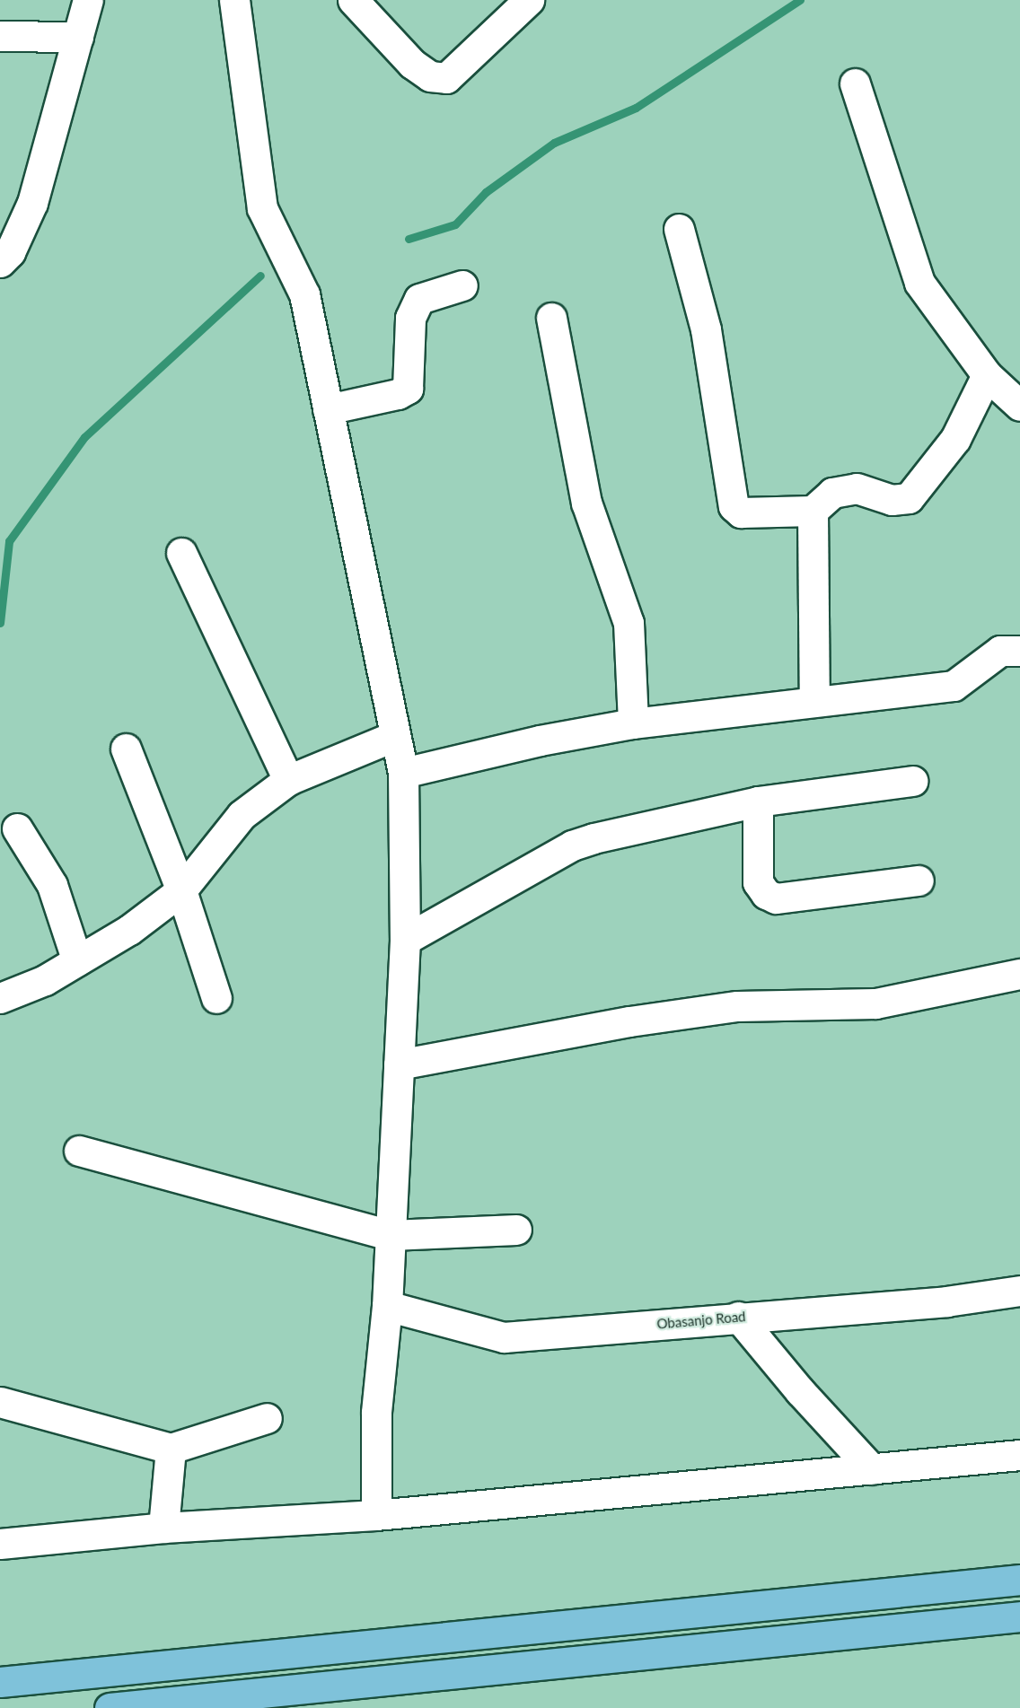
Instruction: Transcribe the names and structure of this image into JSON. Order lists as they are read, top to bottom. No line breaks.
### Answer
{"streets":{"street":["Obasanjo Road"]}}
